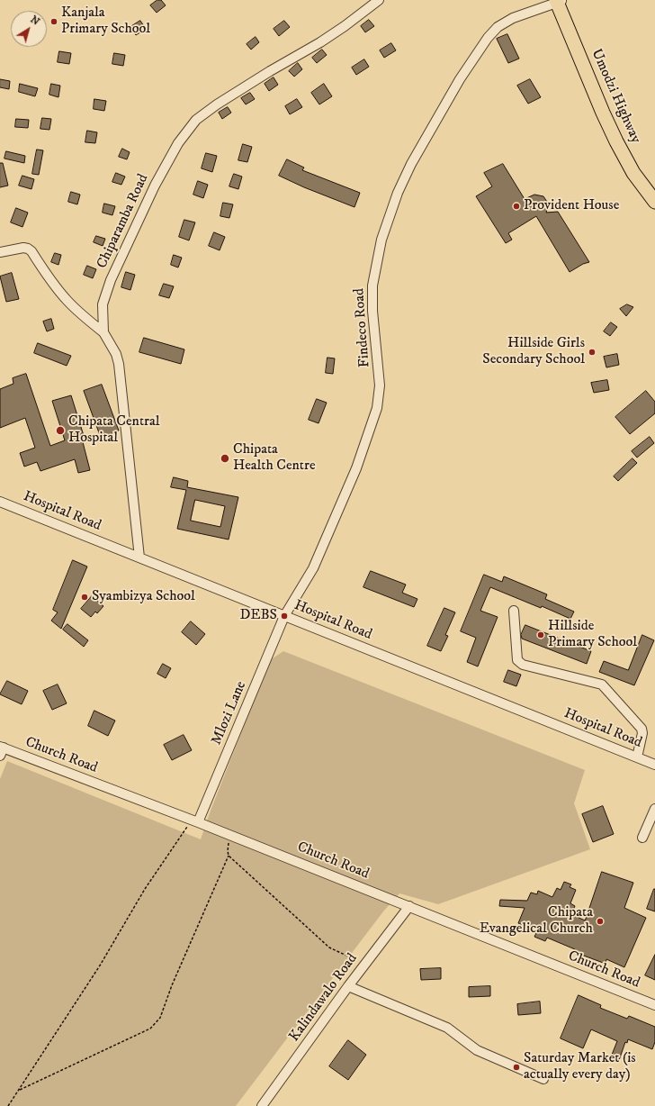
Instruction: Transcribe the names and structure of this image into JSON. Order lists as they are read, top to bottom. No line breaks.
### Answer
{"streets":{"highway":["Umodzi Highway"],"street":["Chiparamba Road","Findeco Road","Hospital Road","Mlozi Lane","Church Road","Kalindawalo Road"]},"crossings":[["Umodzi Highway","Findeco Road"],["Chiparamba Road","Hospital Road"],["Findeco Road","Hospital Road"],["Findeco Road","Mlozi Lane"],["Hospital Road","Mlozi Lane"],["Mlozi Lane","Church Road"],["Church Road","Kalindawalo Road"]],"places":["Kanjala Primary School","Provident House","Hillside Girls Secondary School","Chipata Central Hospital","Chipata Health Centre","Syambizya School","DEBS","Hillside Primary School","Chipata Evangelical Church","Saturday Market (is actually every day)"],"north":"top right"}
